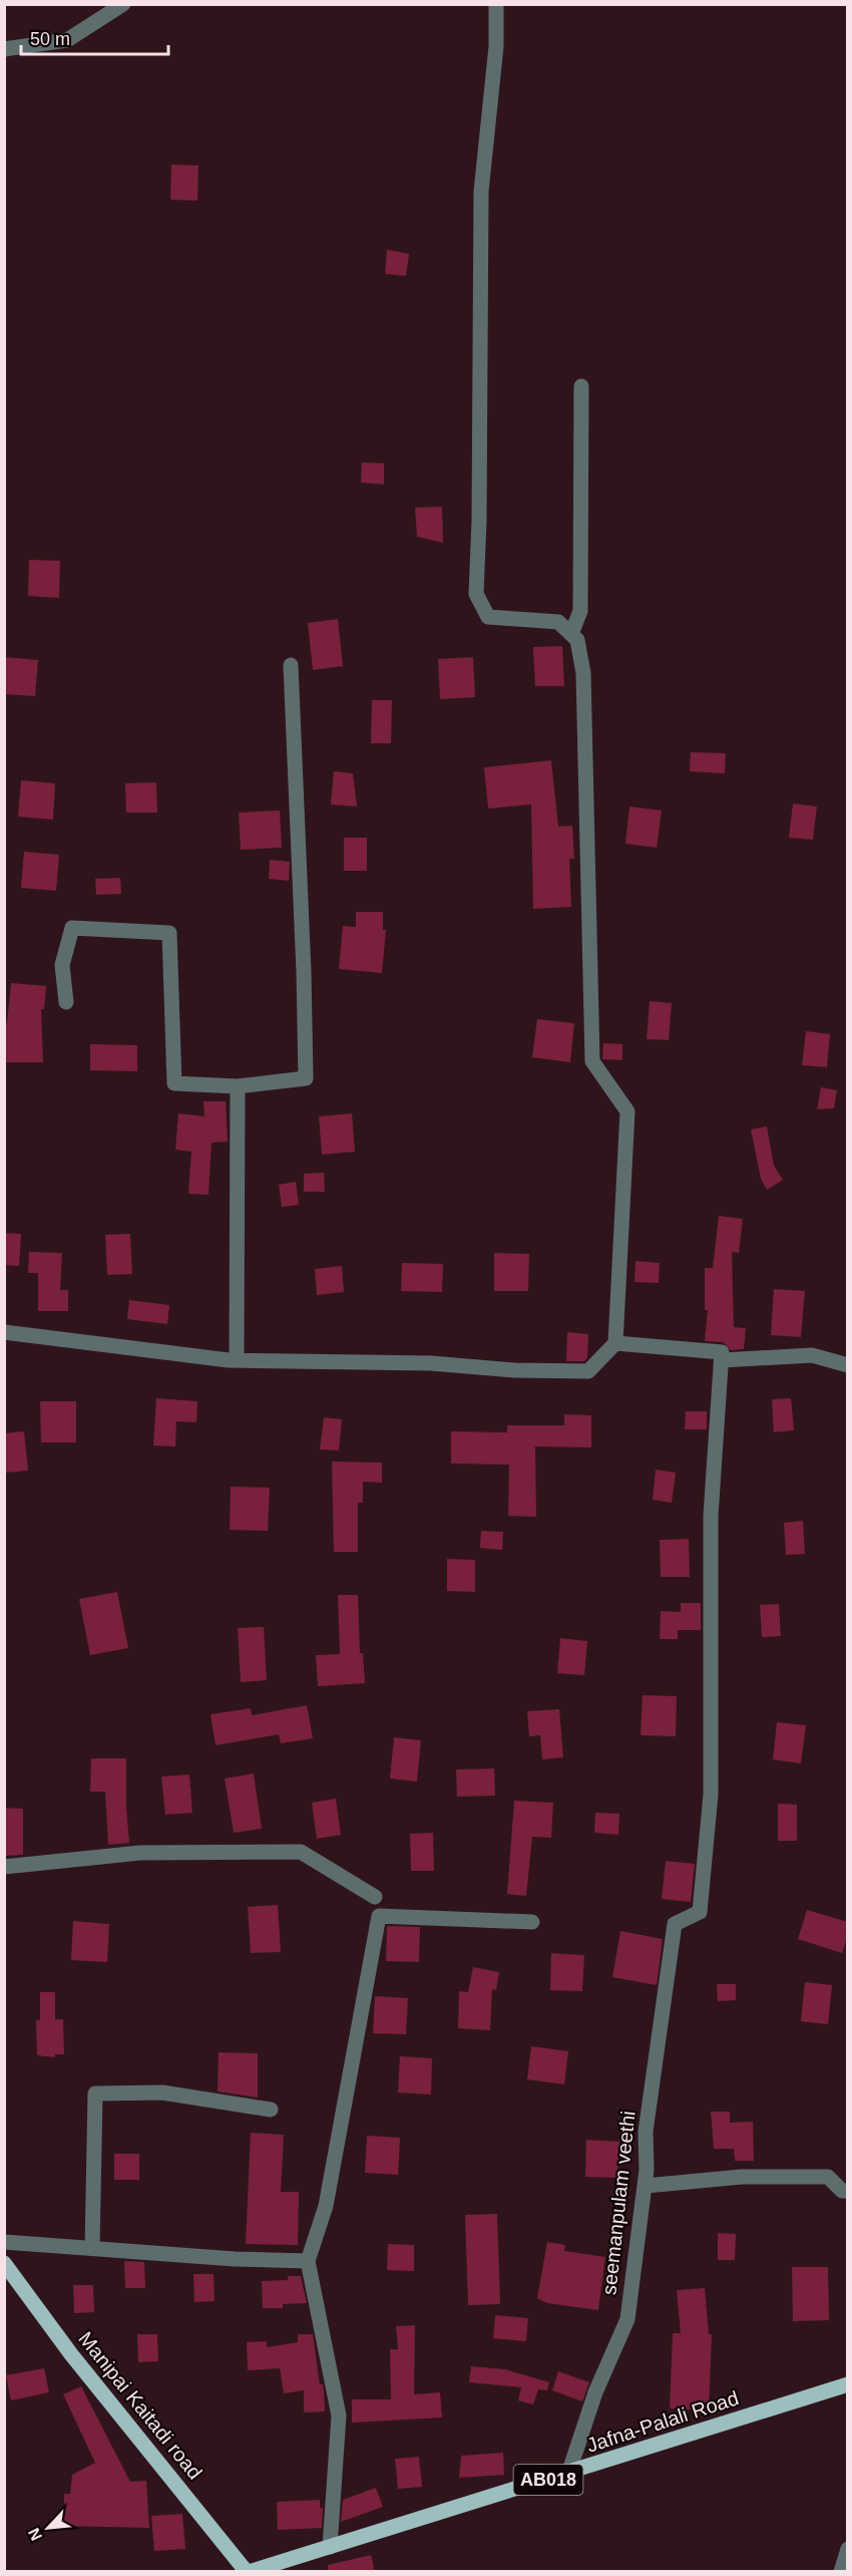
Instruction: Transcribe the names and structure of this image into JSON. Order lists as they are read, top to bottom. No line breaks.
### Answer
{"streets":{"main road":["Manipai Kaitadi road","Jafna-Palali Road","AB018"],"street":["seemanpulam veethi"]},"crossings":[["seemanpulam veethi","Jafna-Palali Road"],["Manipai Kaitadi road","Jafna-Palali Road"]],"scale_bar":"50 m","north":"bottom left"}
